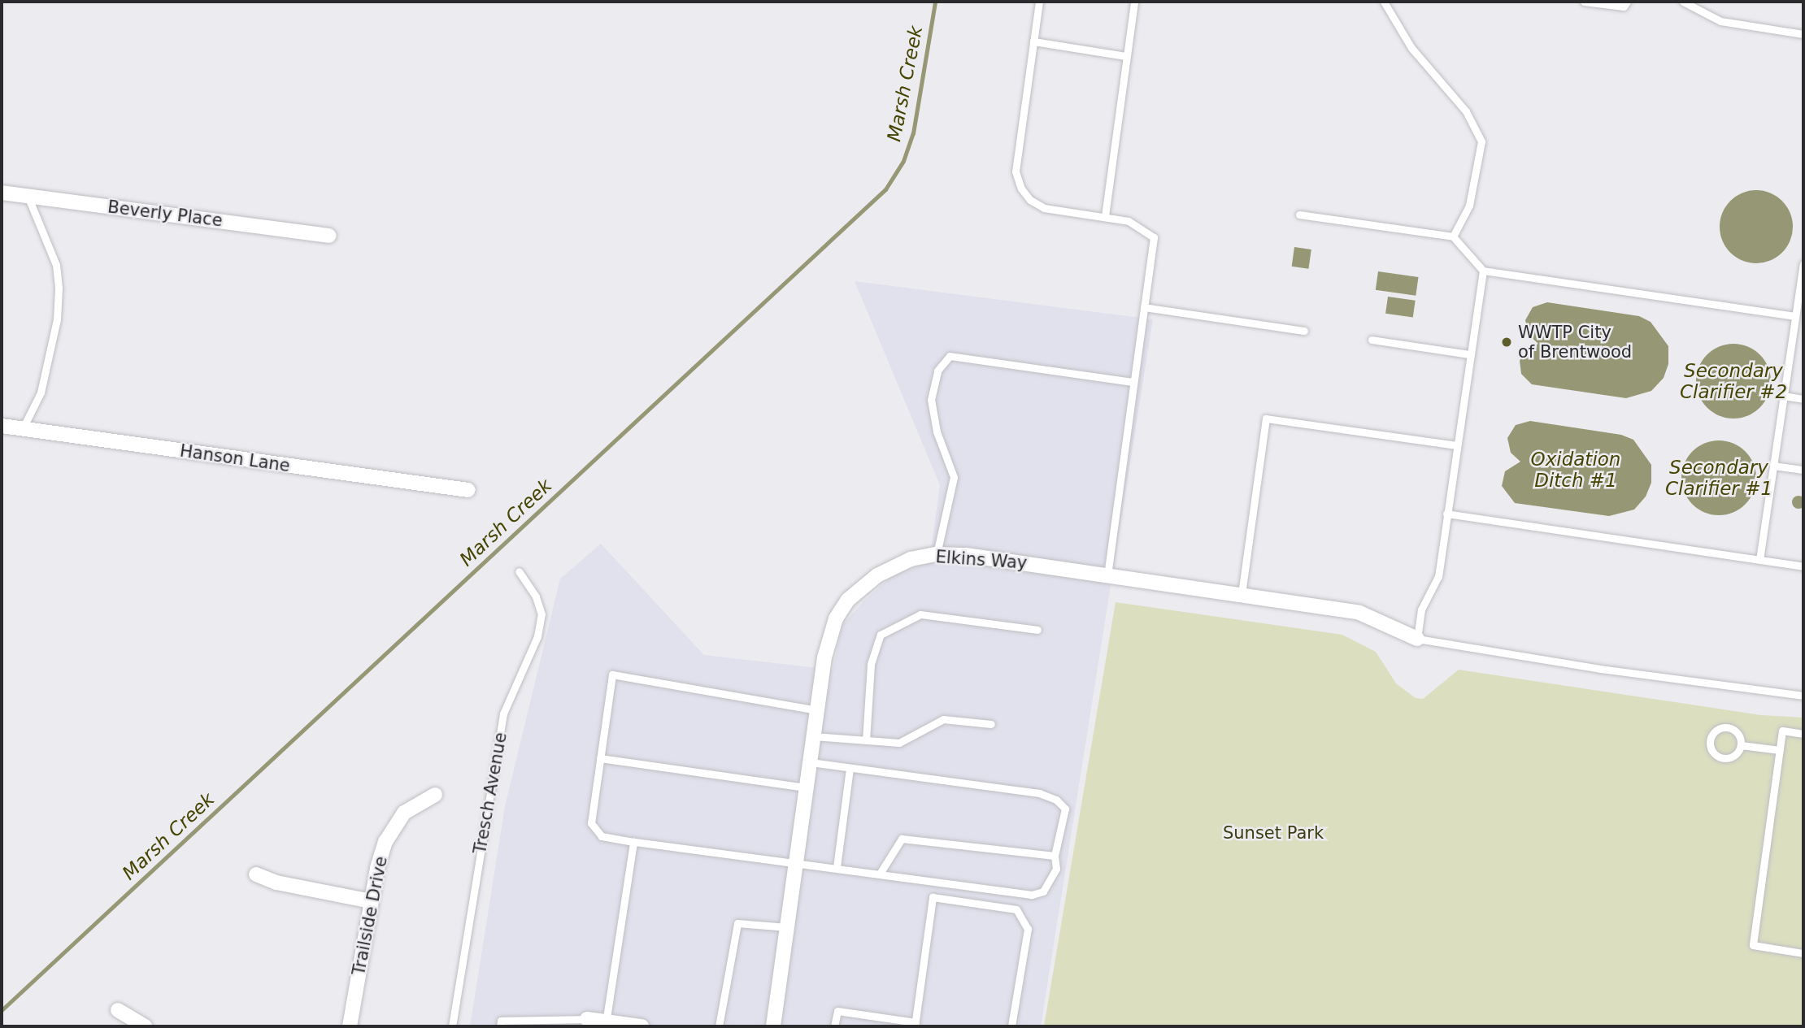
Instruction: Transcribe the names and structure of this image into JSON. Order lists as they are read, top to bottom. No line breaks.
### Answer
{"streets":{"street":["Beverly Place","Hanson Lane","Elkins Way","Trailside Drive"],"lane":["Tresch Avenue"]},"water":["Marsh Creek","Secondary Clarifier #2","Oxidation Ditch #1","Secondary Clarifier #1"],"parks":["Sunset Park"],"places":["WWTP City of Brentwood"]}
